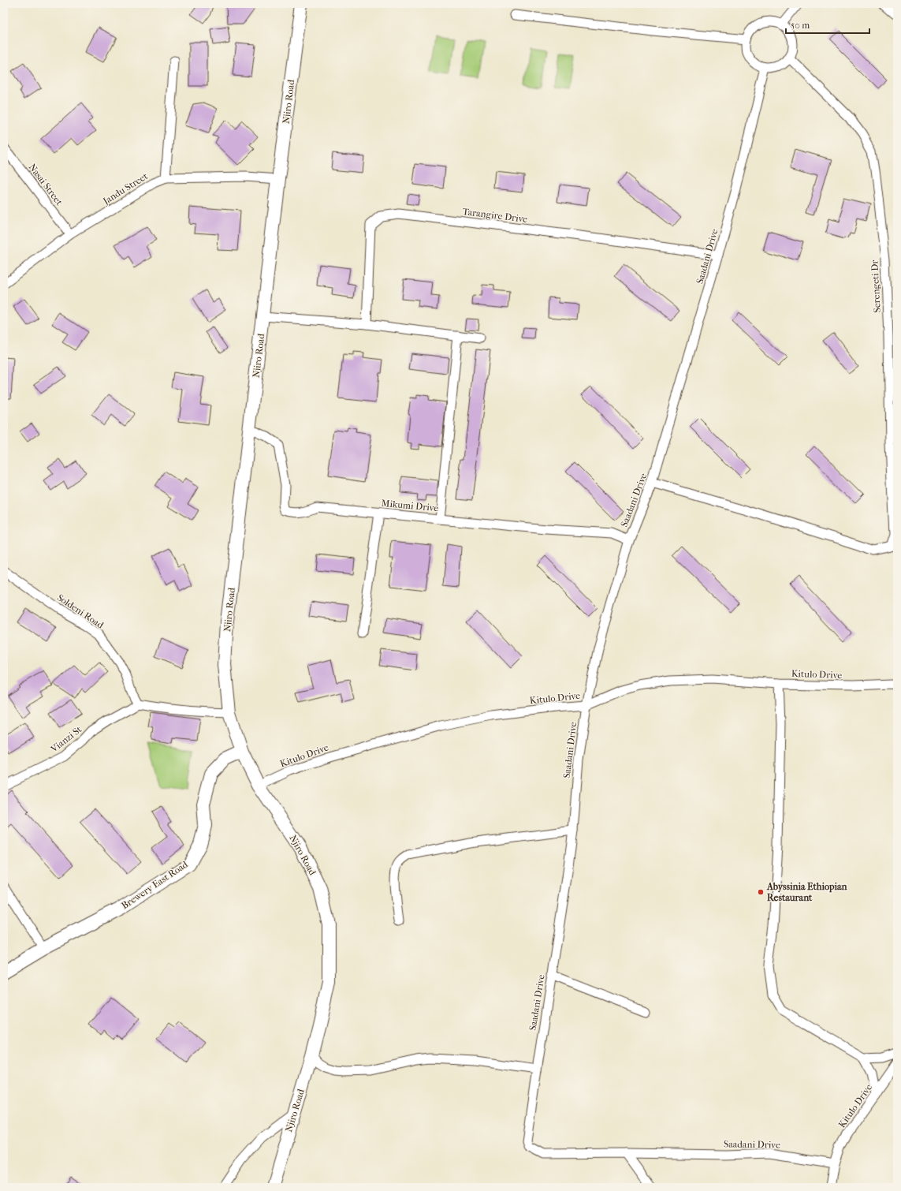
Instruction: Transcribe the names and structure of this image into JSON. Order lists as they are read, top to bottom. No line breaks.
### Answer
{"streets":{"street":["Njiro Road","Nasai Street","Jandu Street","Tarangire Drive","Saadani Drive","Serengeti Dr","Mikumi Drive","Soldeni Road","Kitulo Drive","Vianzi St","Brewery East Road"]},"crossings":[["Njiro Road","Jandu Street"],["Njiro Road","Mikumi Drive"],["Njiro Road","Kitulo Drive"],["Njiro Road","Brewery East Road"],["Nasai Street","Jandu Street"],["Tarangire Drive","Saadani Drive"],["Saadani Drive","Serengeti Dr"],["Saadani Drive","Mikumi Drive"],["Saadani Drive","Kitulo Drive"],["Soldeni Road","Vianzi St"]],"places":["Abyssinia Ethiopian Restaurant"],"scale_bar":"50 m"}
